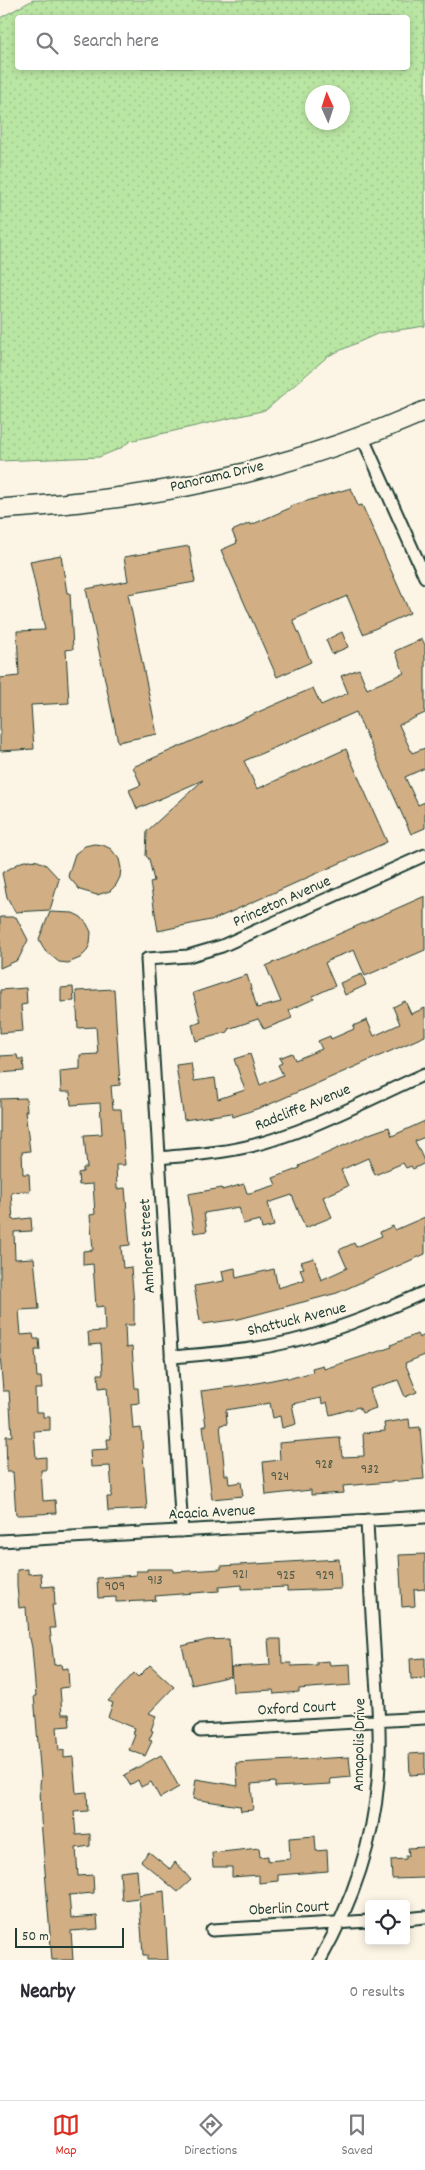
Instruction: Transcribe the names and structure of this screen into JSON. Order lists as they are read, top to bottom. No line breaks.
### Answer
{"streets":{"main road":["Panorama Drive"],"street":["Princeton Avenue","Radcliffe Avenue","Amherst Street","Shattuck Avenue","Acacia Avenue","Oxford Court","Annapolis Drive","Oberlin Court"]},"crossings":[["Princeton Avenue","Amherst Street"],["Radcliffe Avenue","Amherst Street"],["Amherst Street","Shattuck Avenue"],["Amherst Street","Acacia Avenue"],["Acacia Avenue","Annapolis Drive"],["Oxford Court","Annapolis Drive"],["Annapolis Drive","Oberlin Court"]],"house_numbers":["928","932","924","921","925","929","913","909"],"scale_bar":"50 m","north":"top","page":{"search":"Search here","scale":"50 m","heading":["Nearby","0 results"],"nav":["Map","Directions","Saved"]}}
